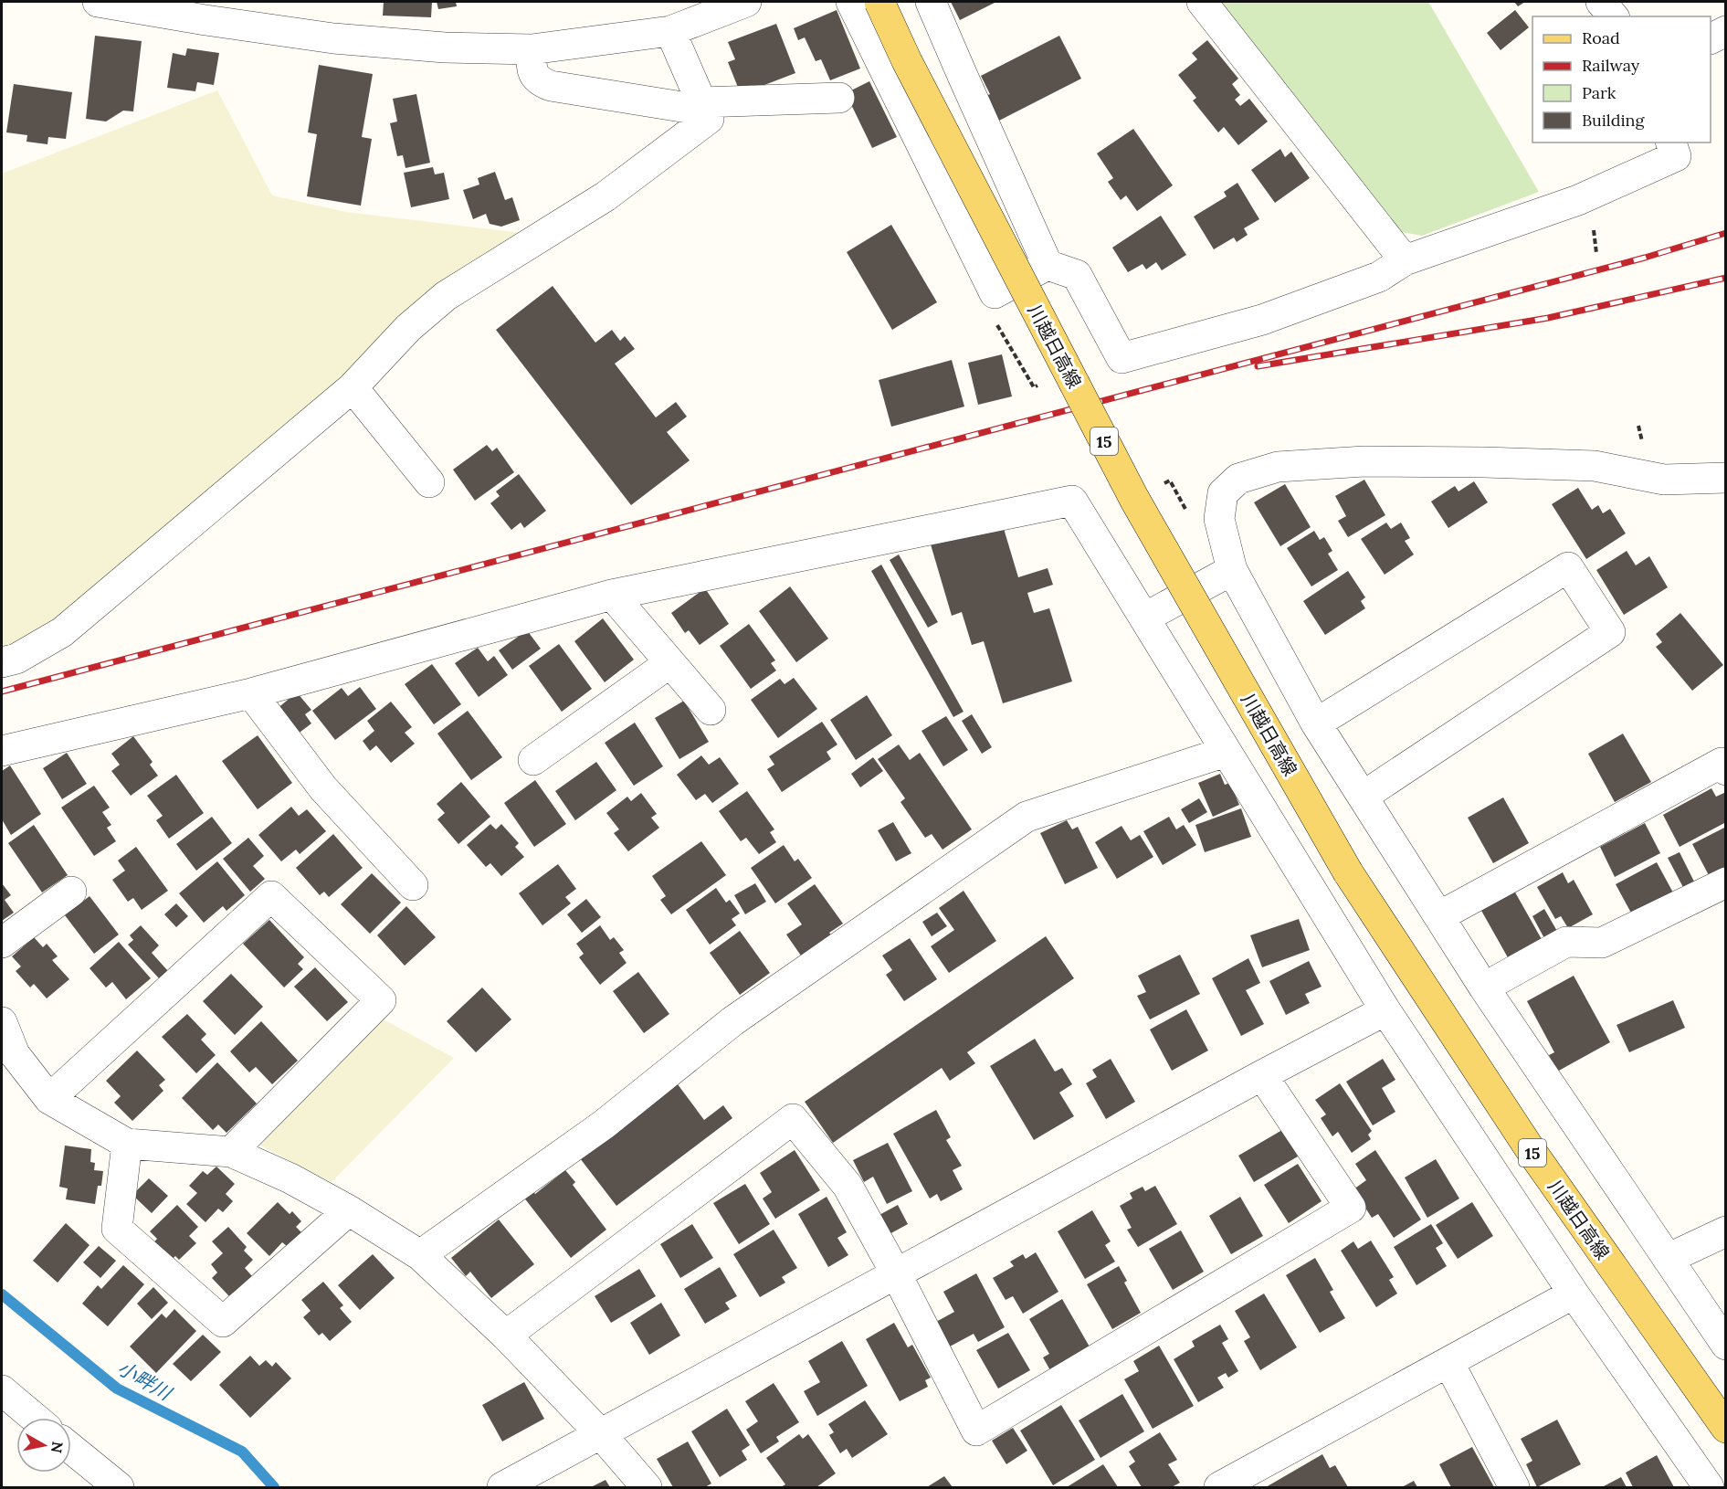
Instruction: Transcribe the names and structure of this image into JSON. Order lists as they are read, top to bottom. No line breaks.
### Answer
{"streets":{"main road":["川越日高線","15"]},"water":["小畔川"],"legend":["Road","Railway","Park","Building"],"north":"right"}
